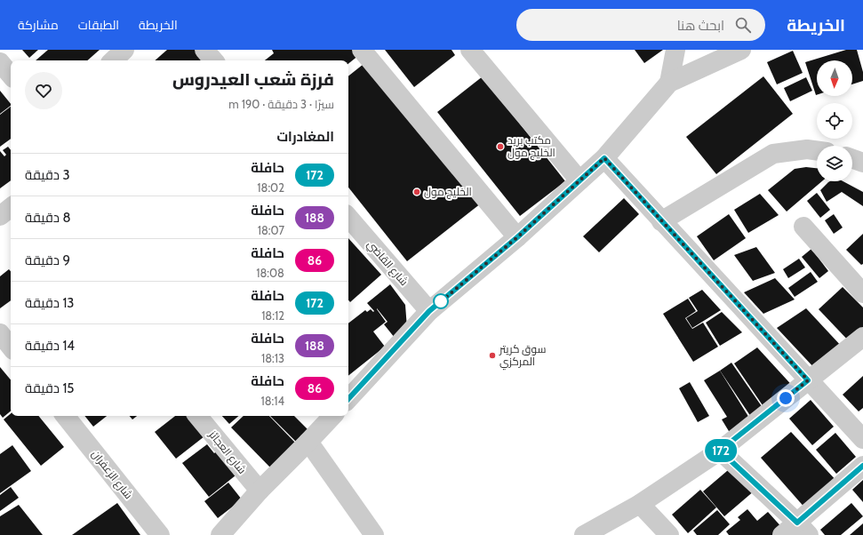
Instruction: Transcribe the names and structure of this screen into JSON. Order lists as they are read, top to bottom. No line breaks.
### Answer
{"streets":{"street":["شارع القاضي","شارع العجائز","شارع الزعفران"]},"places":["مكتب بريد الخليج مول","الخليج مول","سوق كريتر المركزي"],"lines":["bus line 172"],"north":"bottom","page":{"header":"الخريطة","search":"ابحث هنا","nav":["الخريطة","الطبقات","مشاركة"],"on_map":"172","heading":[["فرزة شعب العيدروس","سيرًا · 3 دقيقة · 190 m"],"المغادرات"],"list":[{"mark":"172","name":"حافلة","note":"18:02","value":"3 دقيقة"},{"mark":"188","name":"حافلة","note":"18:07","value":"8 دقيقة"},{"mark":"86","name":"حافلة","note":"18:08","value":"9 دقيقة"},{"mark":"172","name":"حافلة","note":"18:12","value":"13 دقيقة"},{"mark":"188","name":"حافلة","note":"18:13","value":"14 دقيقة"},{"mark":"86","name":"حافلة","note":"18:14","value":"15 دقيقة"}]}}
